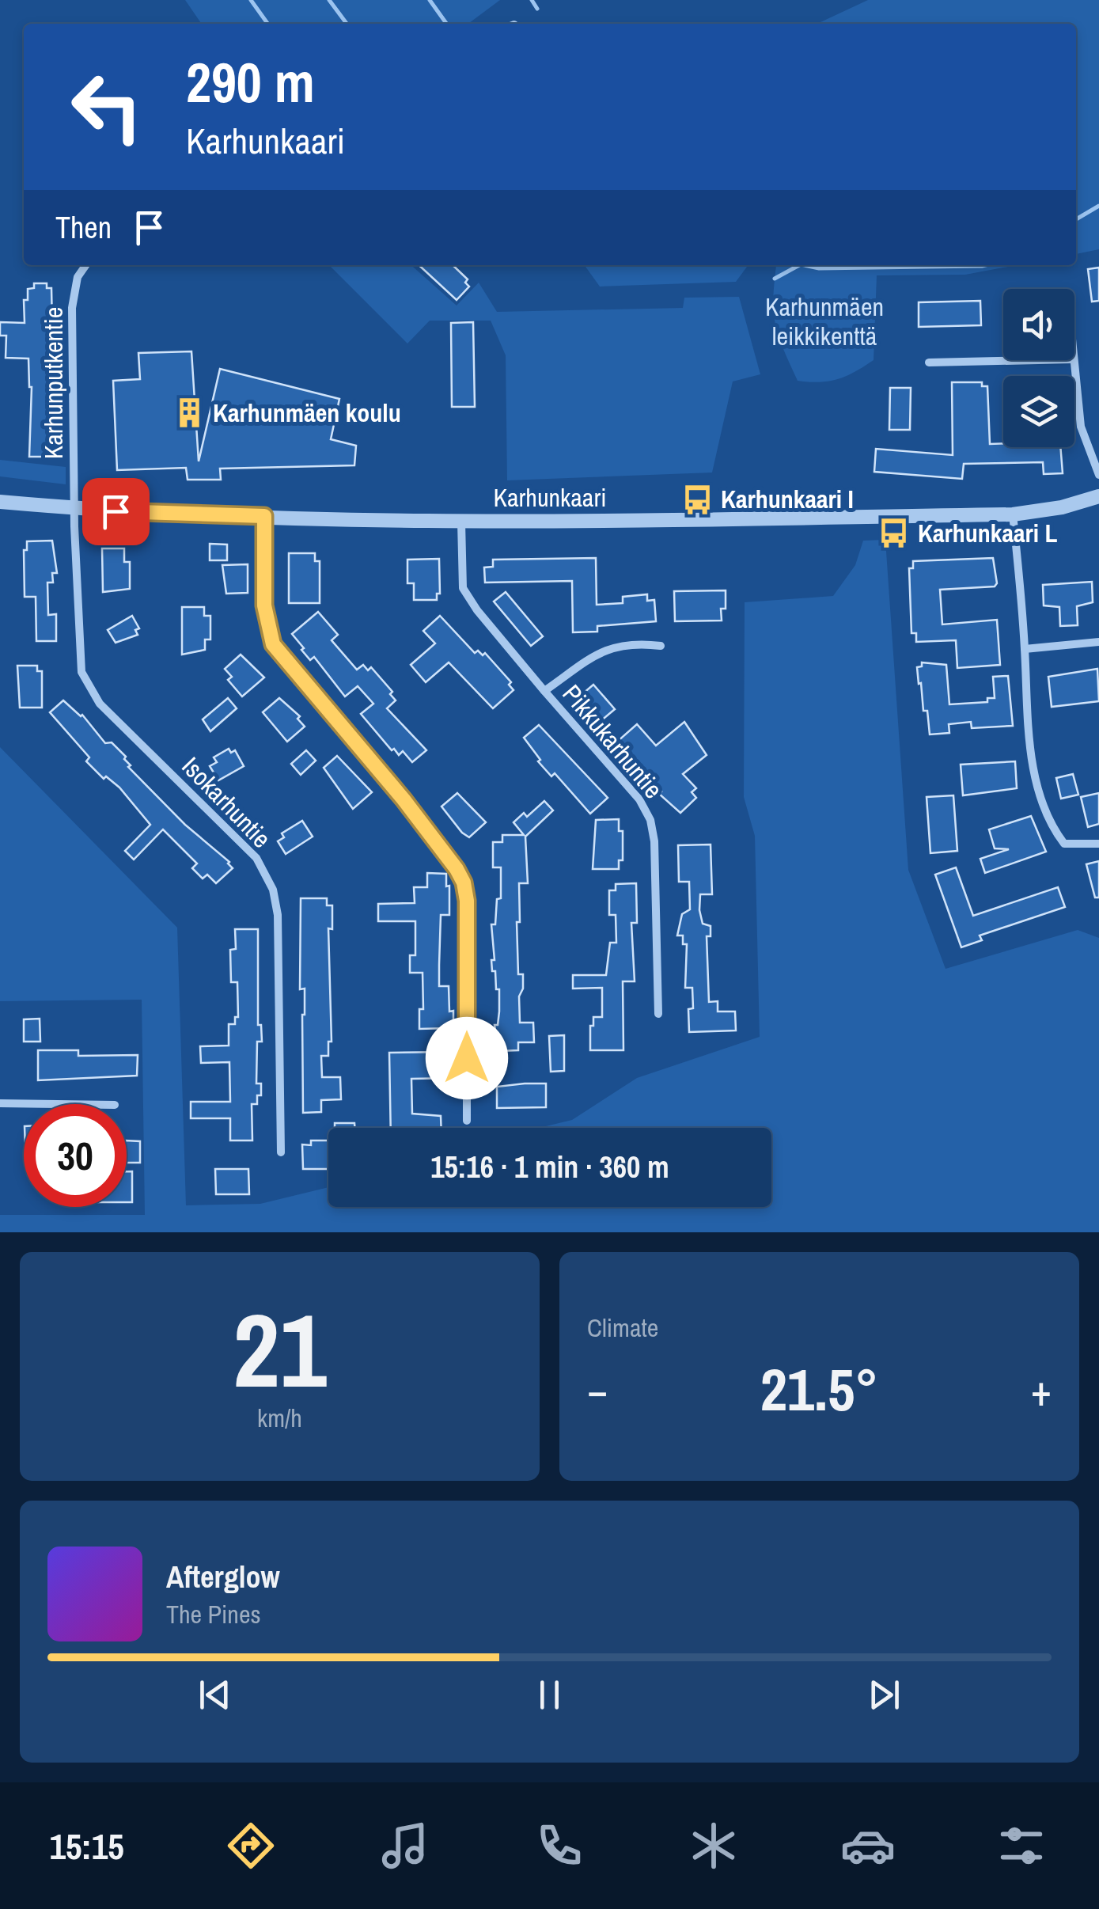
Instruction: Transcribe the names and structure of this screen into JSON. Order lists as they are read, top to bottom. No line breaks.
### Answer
{"streets":{"street":["Karhunputkentie","Karhunkaari","Pikkukarhuntie","Isokarhuntie"]},"crossings":[["Karhunputkentie","Karhunkaari"],["Karhunputkentie","Isokarhuntie"],["Karhunkaari","Pikkukarhuntie"],["Karhunkaari","Isokarhuntie"]],"parks":["Karhunmäen leikkikenttä"],"places":{"building":["Karhunmäen koulu"],"bus stop":["Karhunkaari I","Karhunkaari L"]},"page":{"turn":["290 m","Karhunkaari"],"then":"Then","limit":"30","trip":"15:16 · 1 min · 360 m","tile":[["21","km/h"],"Climate"],"heat":["−","21.5°","+"],"song":["Afterglow","The Pines"],"tabs":"15:15"}}
